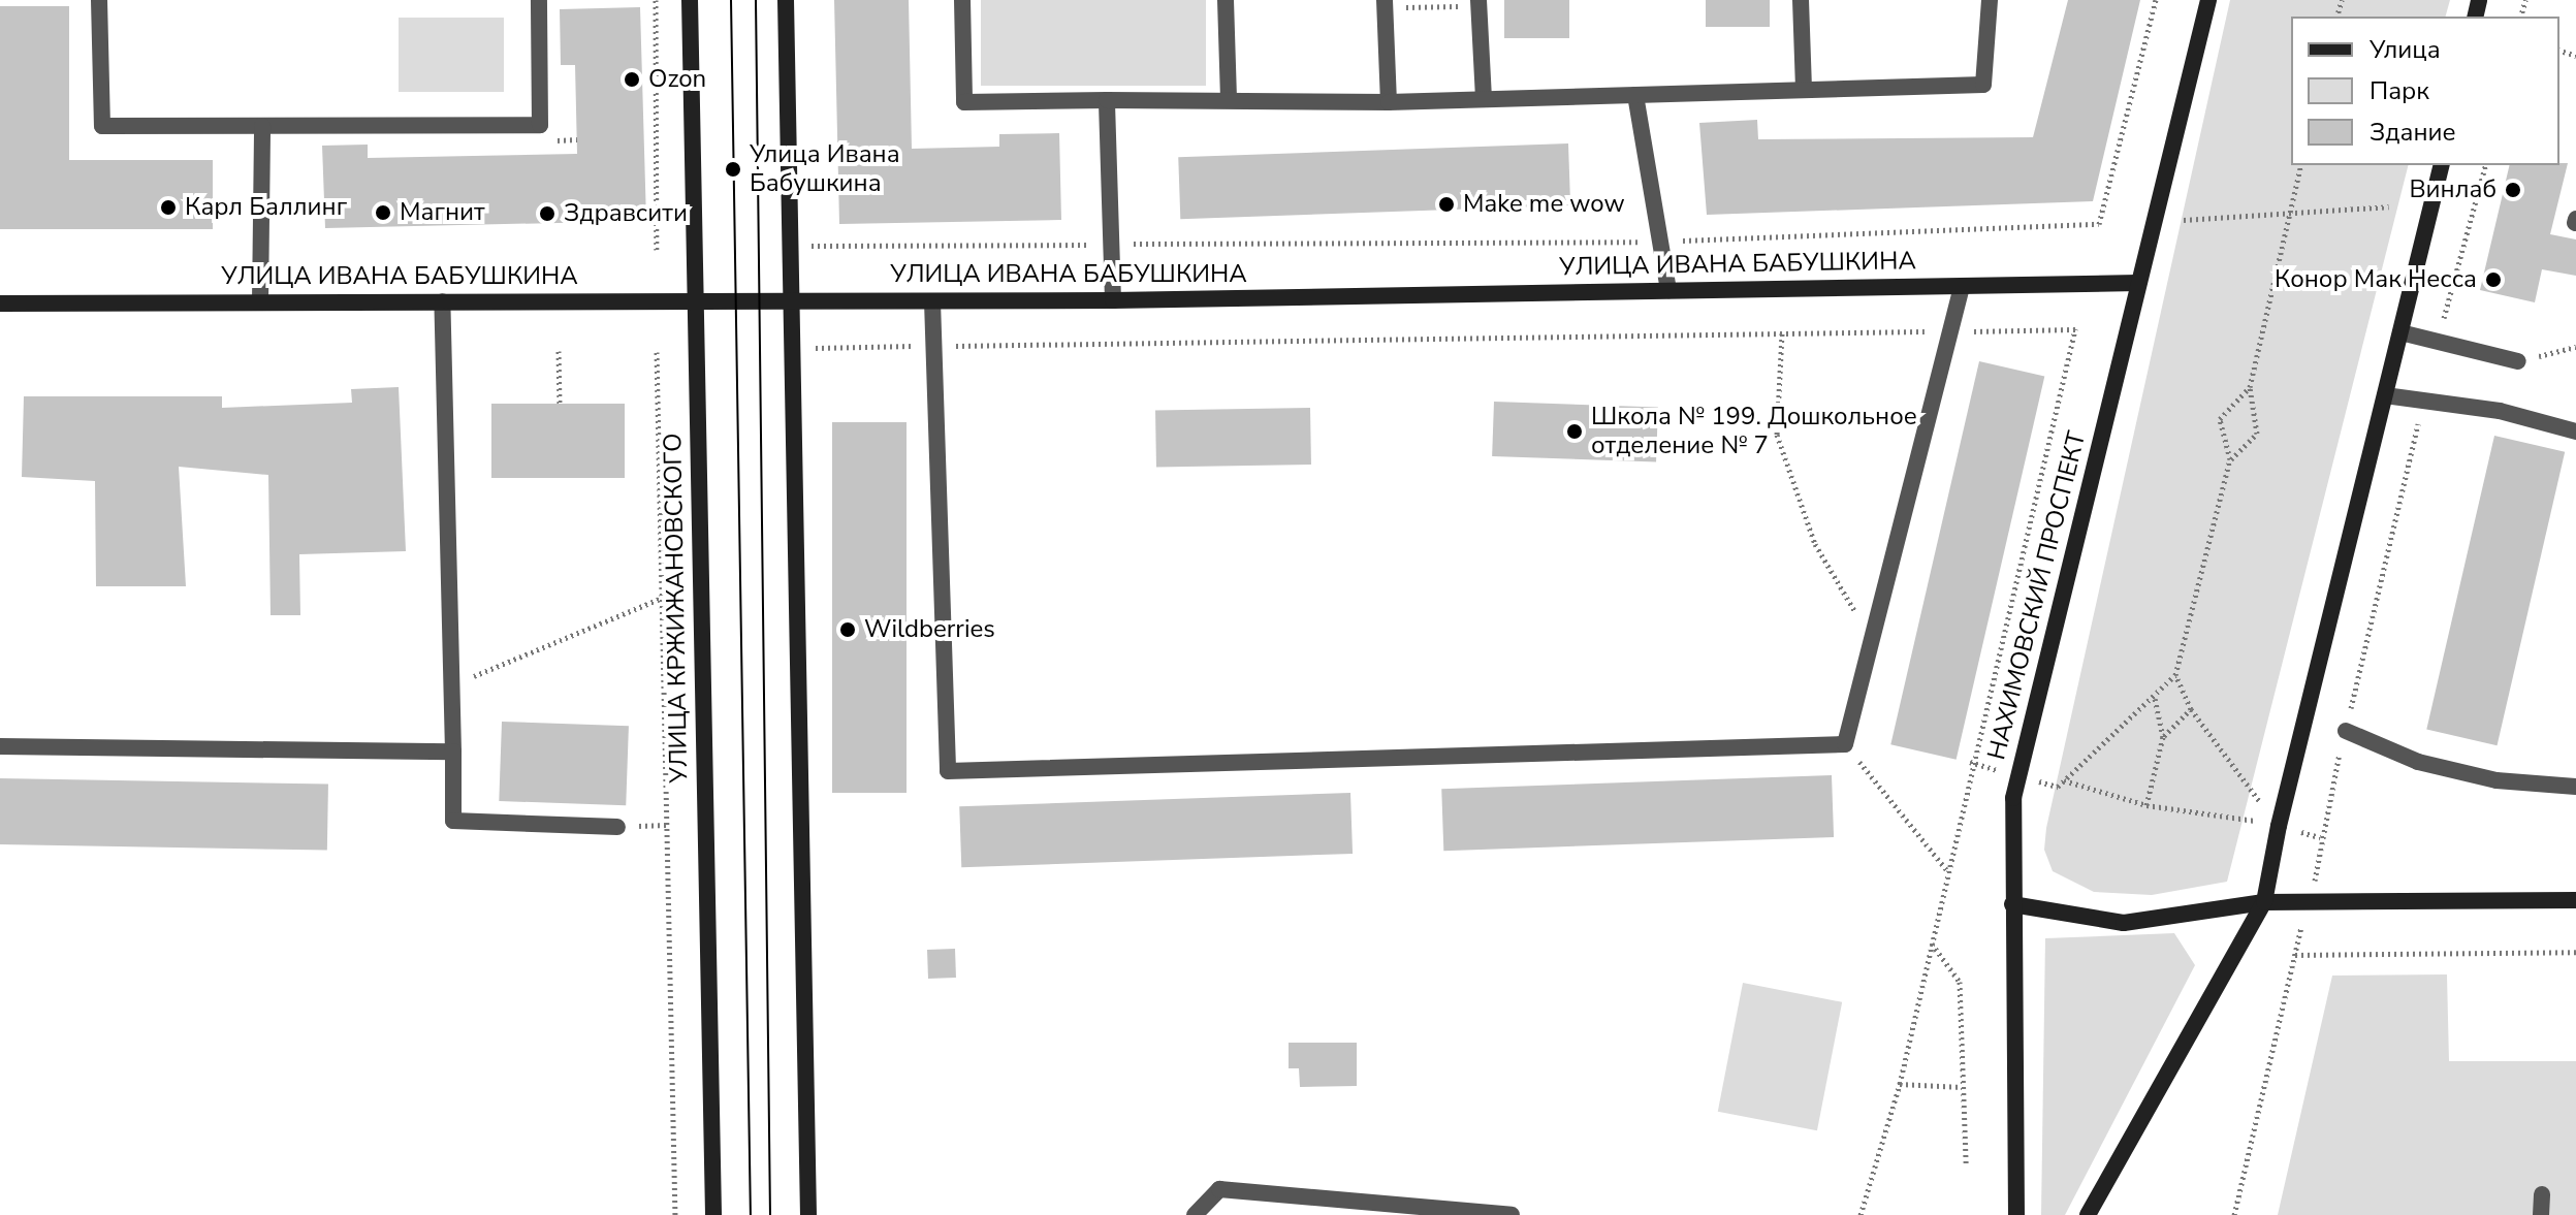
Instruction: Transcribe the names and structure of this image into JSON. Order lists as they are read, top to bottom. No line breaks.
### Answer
{"streets":{"street":["УЛИЦА ИВАНА БАБУШКИНА","НАХИМОВСКИЙ ПРОСПЕКТ","УЛИЦА КРЖИЖАНОВСКОГО"]},"crossings":[["УЛИЦА ИВАНА БАБУШКИНА","НАХИМОВСКИЙ ПРОСПЕКТ"],["УЛИЦА ИВАНА БАБУШКИНА","УЛИЦА КРЖИЖАНОВСКОГО"]],"places":["Ozon","Улица Ивана Бабушкина","Винлаб","Make me wow","Карл Баллинг","Магнит","Здравсити","Конор Мак Несса","Школа № 199. Дошкольное отделение № 7","Wildberries"],"legend":["Улица","Парк","Здание"]}
